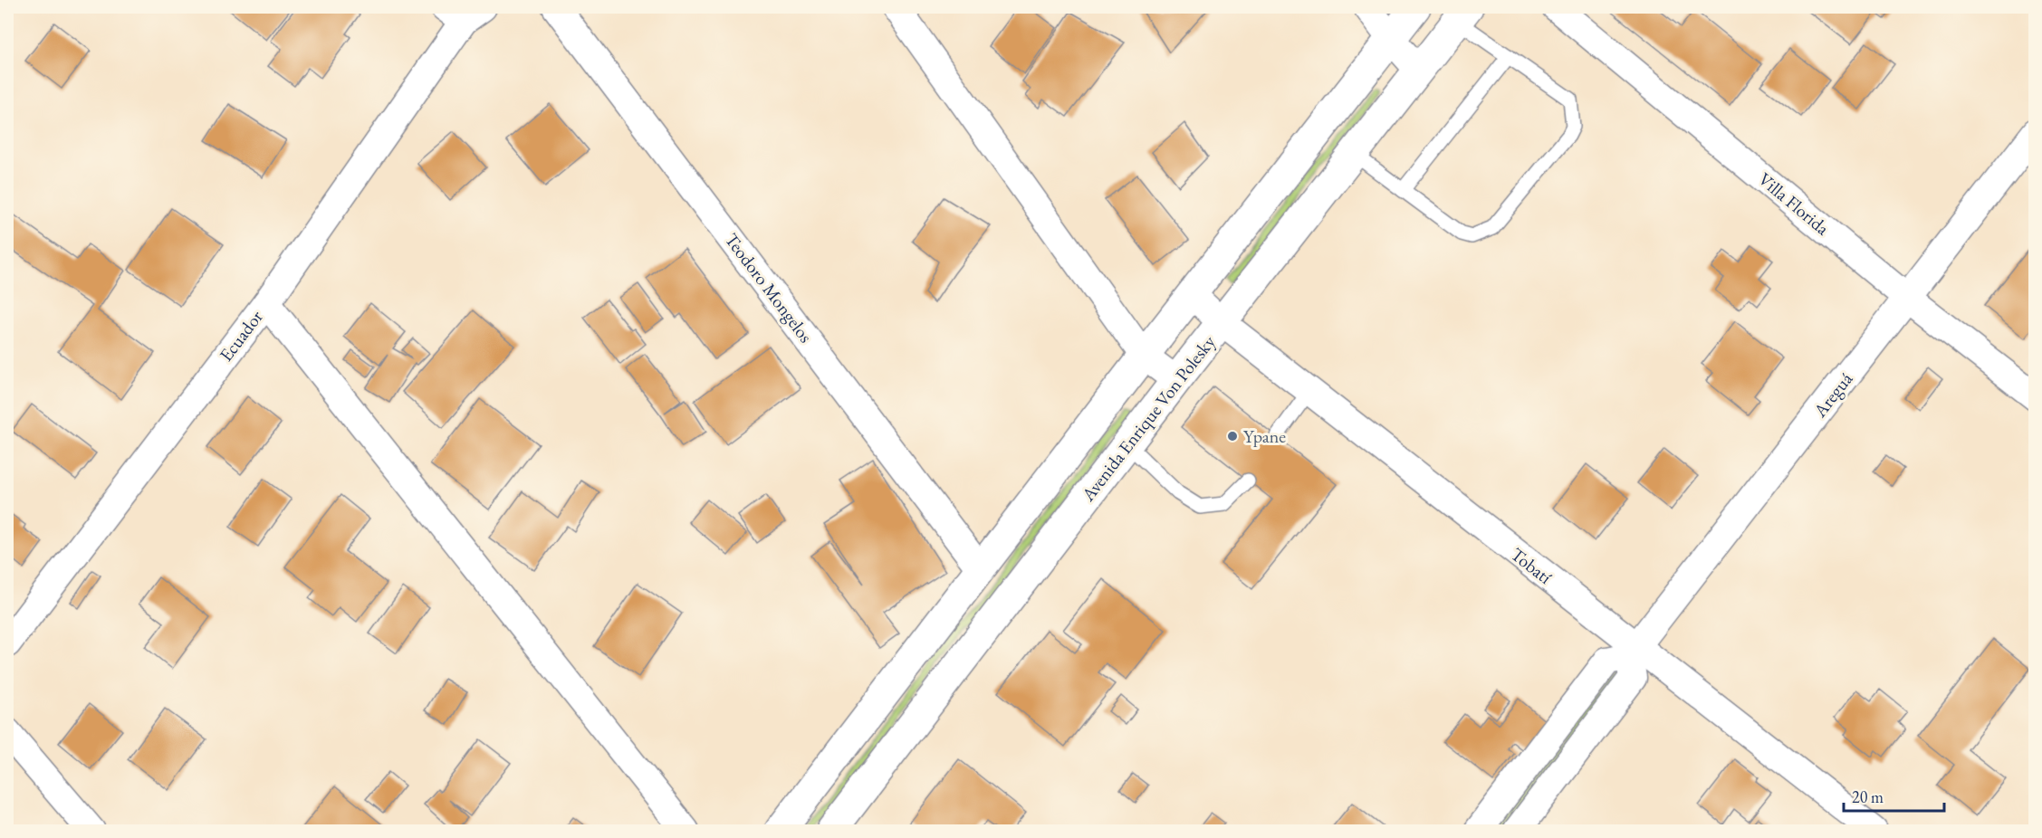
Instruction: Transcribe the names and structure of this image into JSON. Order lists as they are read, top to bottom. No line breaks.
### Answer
{"streets":{"main road":["Avenida Enrique Von Polesky"],"street":["Villa Florida","Teodoro Mongelos","Ecuador","Areguá","Tobatí"]},"crossings":[["Villa Florida","Areguá"],["Areguá","Tobatí"],["Avenida Enrique Von Polesky","Tobatí"]],"places":["Ypane"],"scale_bar":"20 m"}
